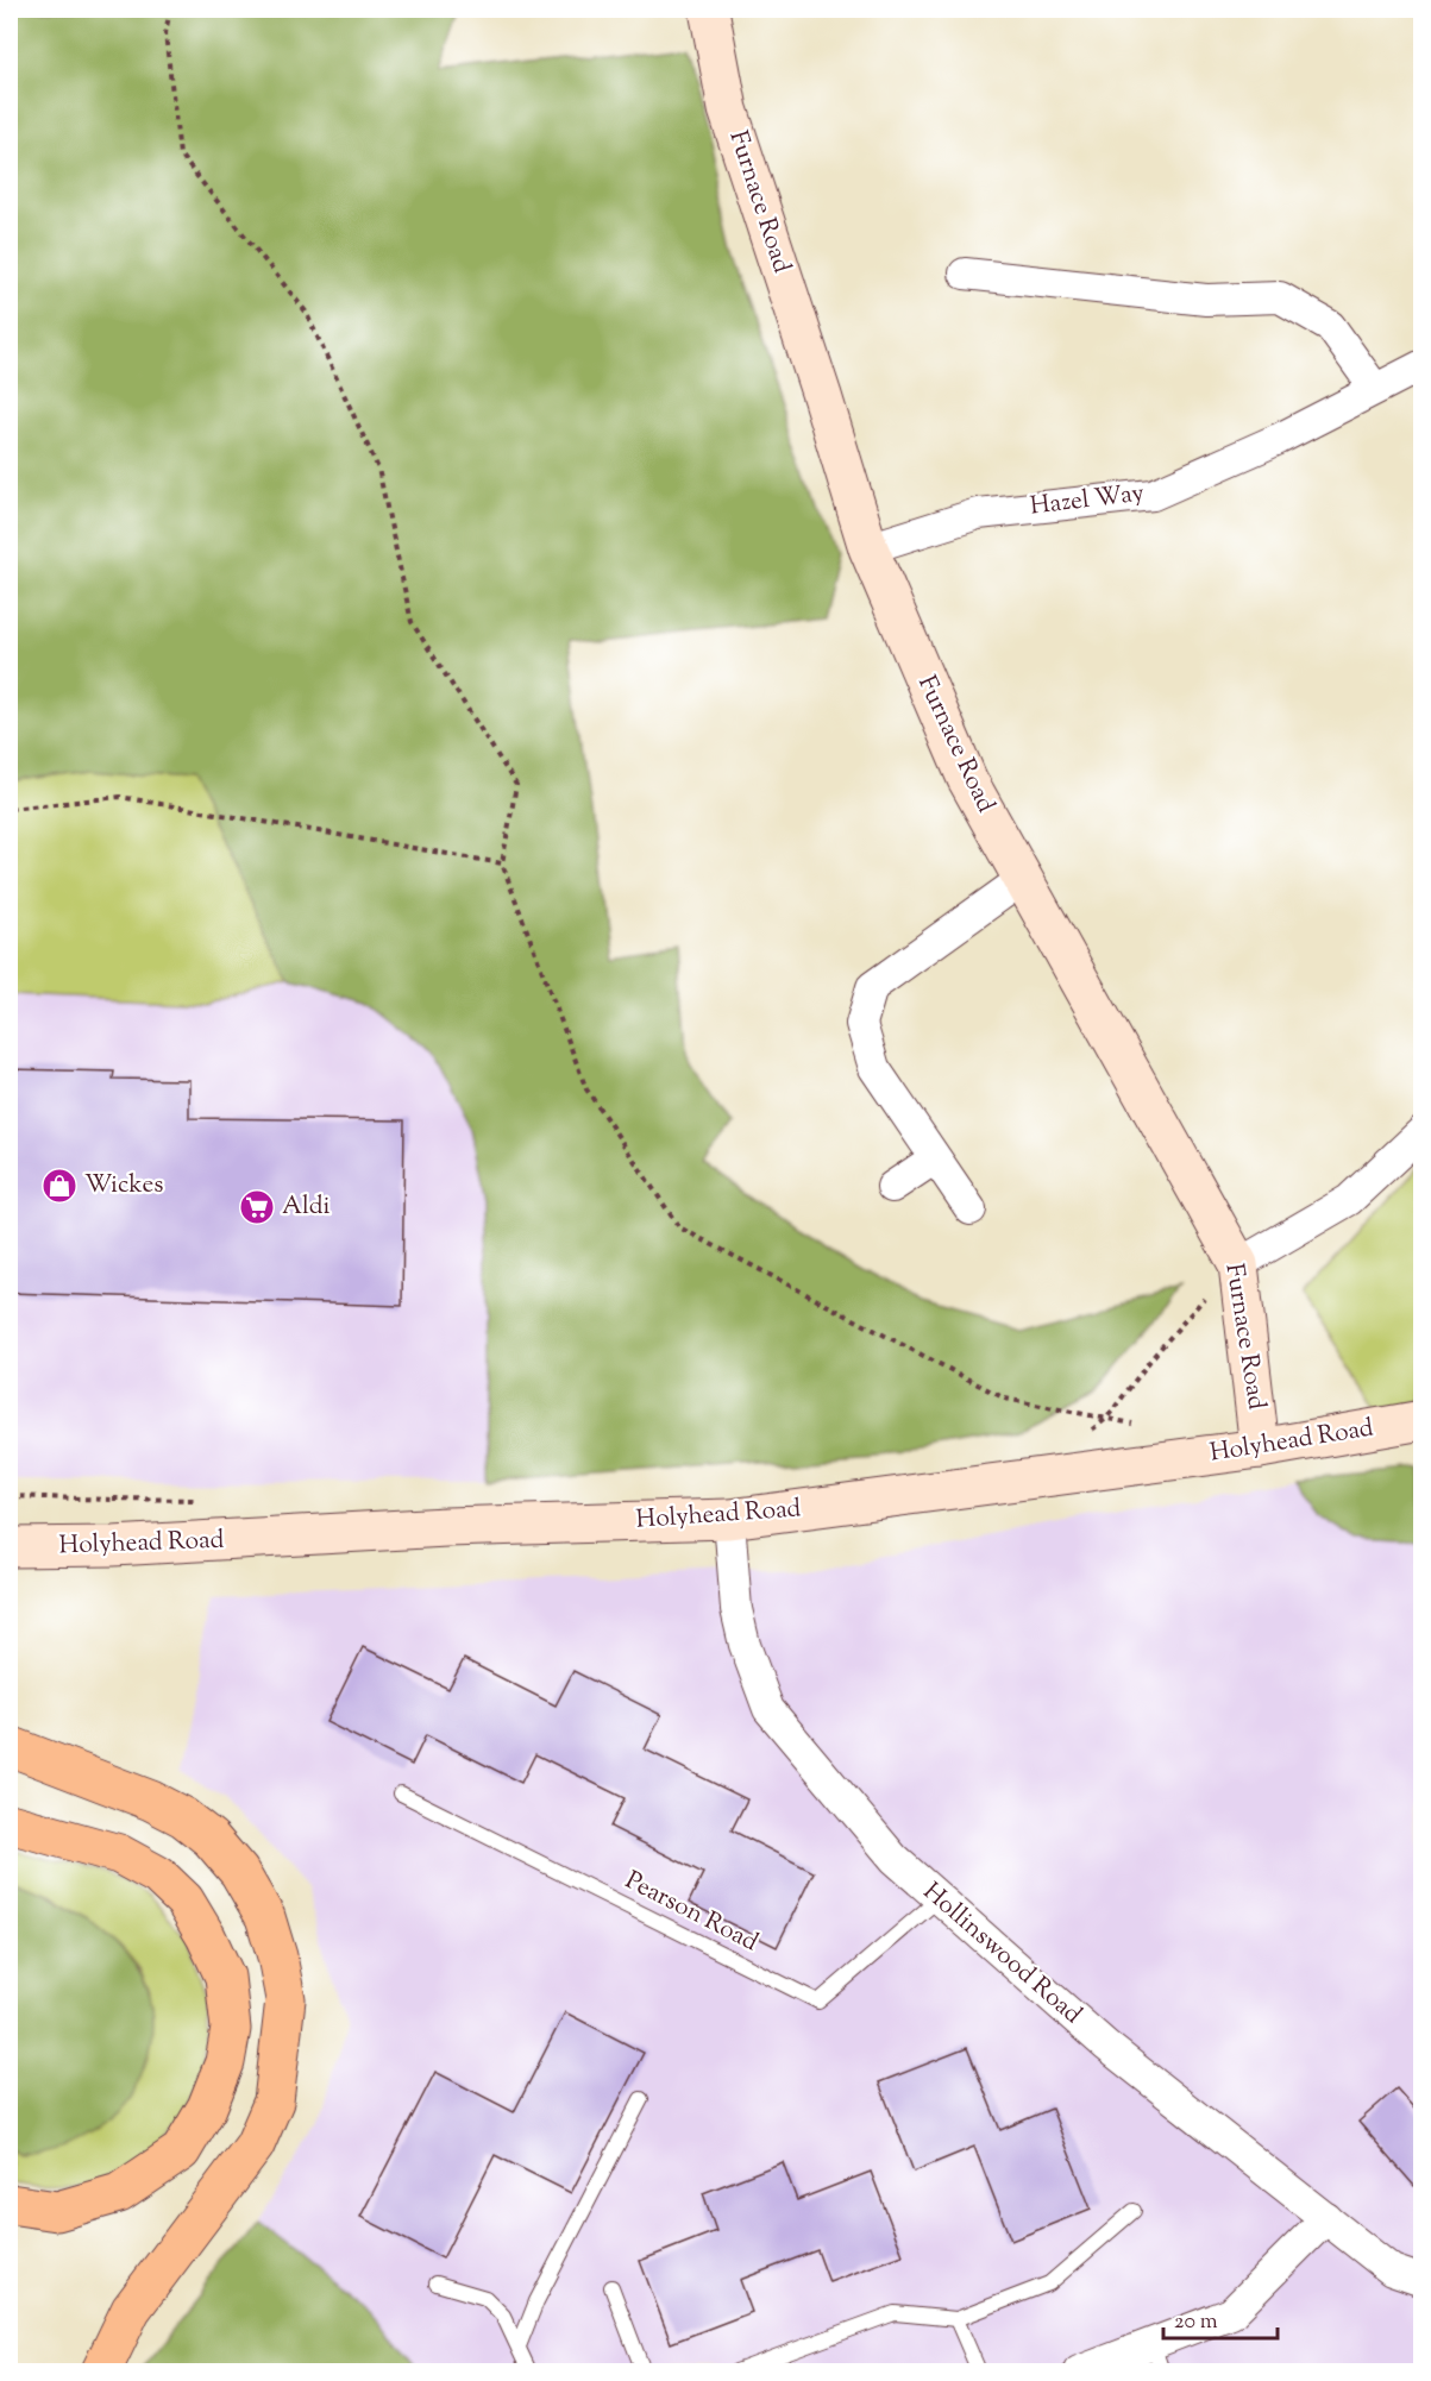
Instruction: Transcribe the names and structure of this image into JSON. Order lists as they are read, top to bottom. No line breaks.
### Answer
{"streets":{"street":["Furnace Road","Hazel Way","Holyhead Road","Hollinswood Road"],"lane":["Pearson Road"]},"crossings":[["Furnace Road","Hazel Way"],["Furnace Road","Holyhead Road"],["Holyhead Road","Hollinswood Road"],["Pearson Road","Hollinswood Road"]],"places":{"shop":["Wickes"],"supermarket":["Aldi"]},"scale_bar":"20 m"}
